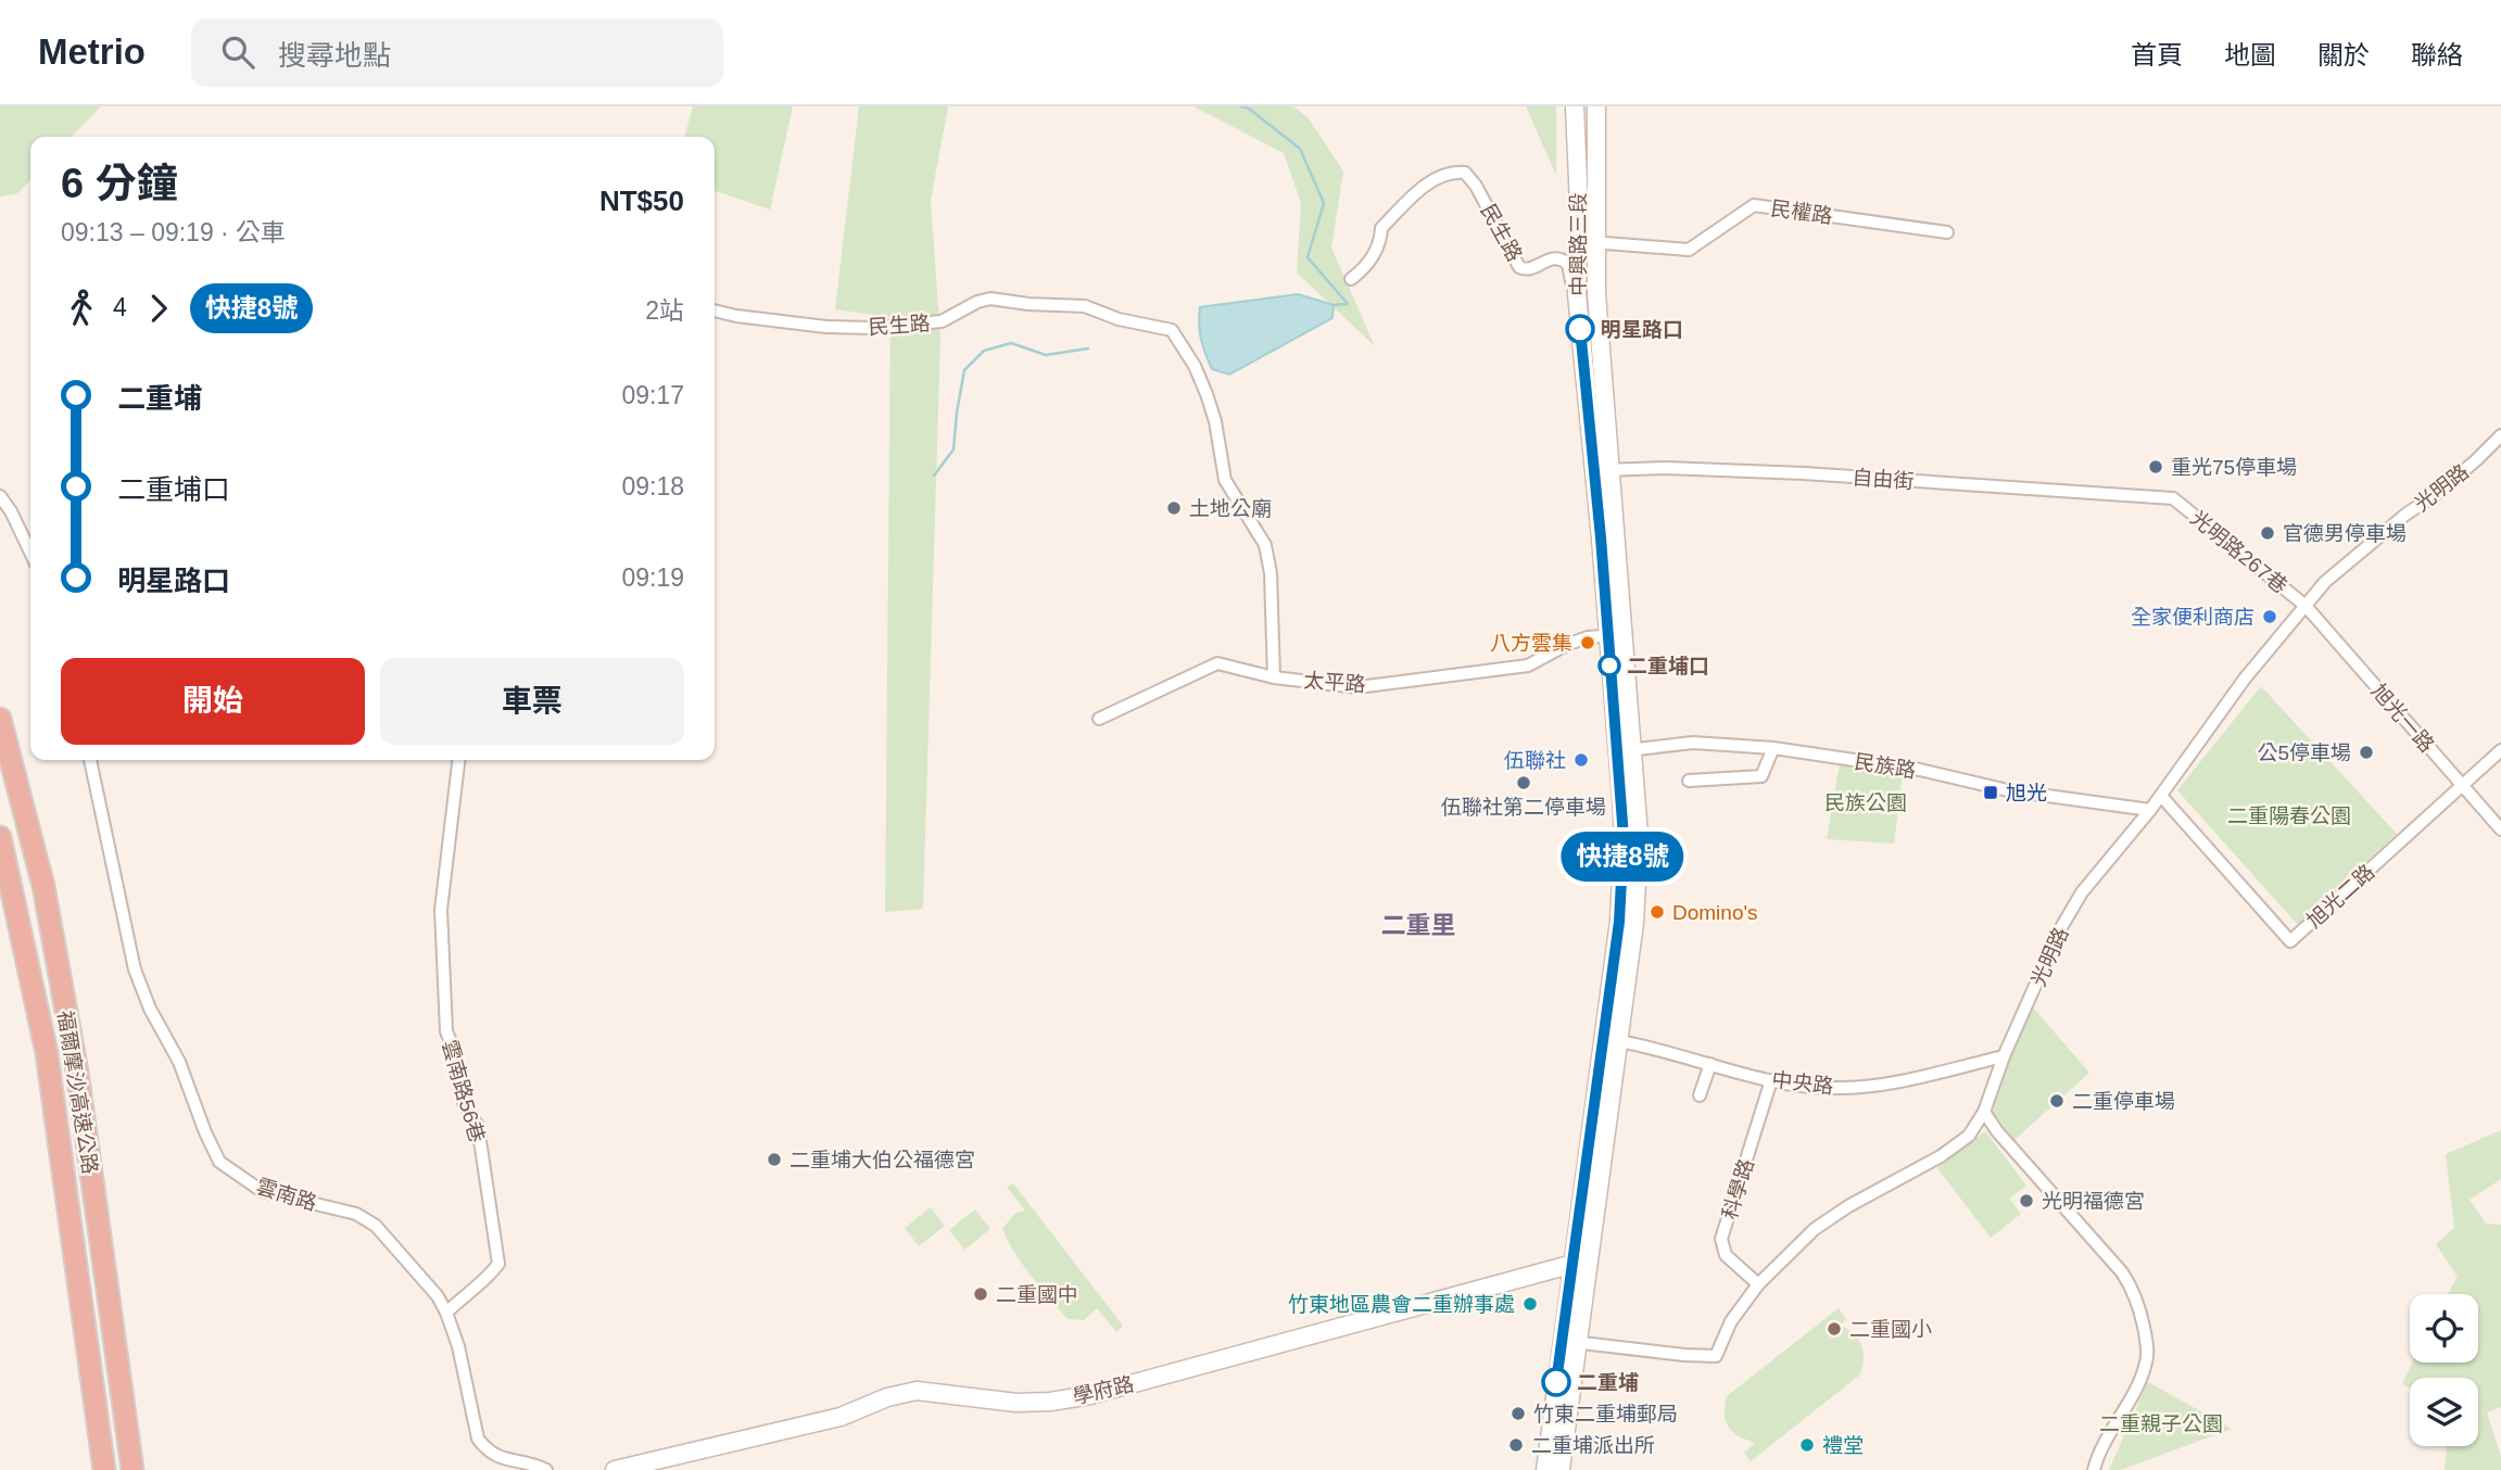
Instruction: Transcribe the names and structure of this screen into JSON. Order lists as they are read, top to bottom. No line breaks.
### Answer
{"streets":{"highway":["福爾摩沙高速公路"],"main road":["中興路三段","學府路"],"street":["民權路","民生路","自由街","光明路","光明路267巷","太平路","旭光一路","民族路","旭光二路","中央路","雲南路56巷","科學路","雲南路"]},"crossings":[["民權路","中興路三段"],["民生路","中興路三段"],["民生路","太平路"],["中興路三段","自由街"],["中興路三段","光明路"],["中興路三段","太平路"],["中興路三段","民族路"],["中興路三段","中央路"],["中興路三段","學府路"],["自由街","光明路267巷"],["光明路","光明路267巷"],["光明路","旭光一路"],["光明路","民族路"],["光明路","旭光二路"],["光明路","中央路"],["光明路","科學路"],["光明路267巷","旭光一路"],["旭光一路","旭光二路"],["中央路","科學路"],["雲南路56巷","雲南路"]],"districts":["二重里"],"parks":["民族公園","二重陽春公園","二重親子公園"],"places":{"other":["明星路口","重光75停車場","土地公廟","官德男停車場","全家便利商店","八方雲集","二重埔口","公5停車場","伍聯社","伍聯社第二停車場","Domino's","二重停車場","二重埔大伯公福德宮","光明福德宮","二重國中","竹東地區農會二重辦事處","二重國小","二重埔","竹東二重埔郵局","二重埔派出所","禮堂"],"transit":["旭光"]},"lines":["bus line 快捷8號"],"page":{"header":"Metrio","search":"搜尋地點","nav":["首頁","地圖","關於","聯絡"],"on_map":"快捷8號","heading":["6 分鐘","09:13 – 09:19 · 公車","NT$50"],"legs":["4","快捷8號","2站"],"list":[{"name":"二重埔","value":"09:17"},{"name":"二重埔口","value":"09:18"},{"name":"明星路口","value":"09:19"}],"buttons":["開始","車票"]}}
